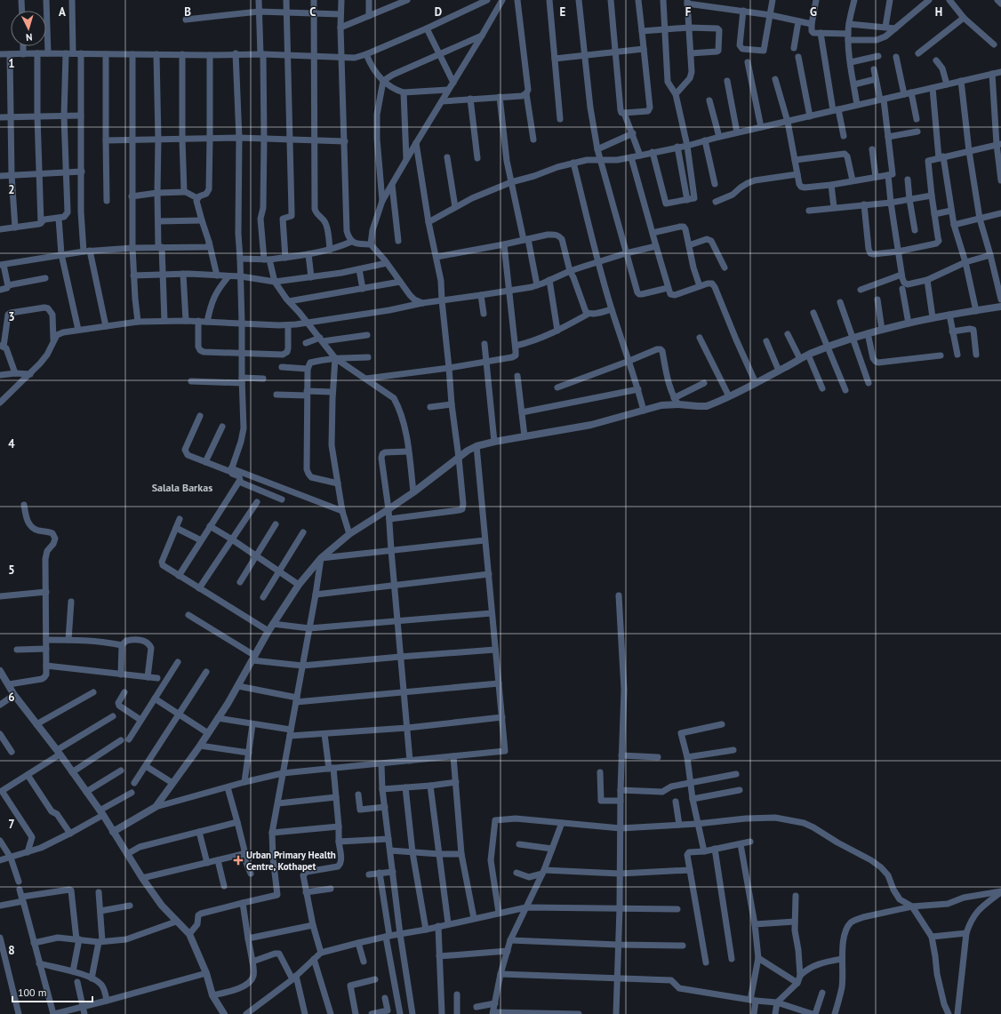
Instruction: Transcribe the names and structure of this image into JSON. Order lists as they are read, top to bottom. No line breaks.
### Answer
{"districts":["Salala Barkas"],"places":{"health":["Urban Primary Health Centre, Kothapet"]},"scale_bar":"100 m","north":"bottom","grid":{"columns":["A","B","C","D","E","F","G","H"],"rows":["1","2","3","4","5","6","7","8"]}}
